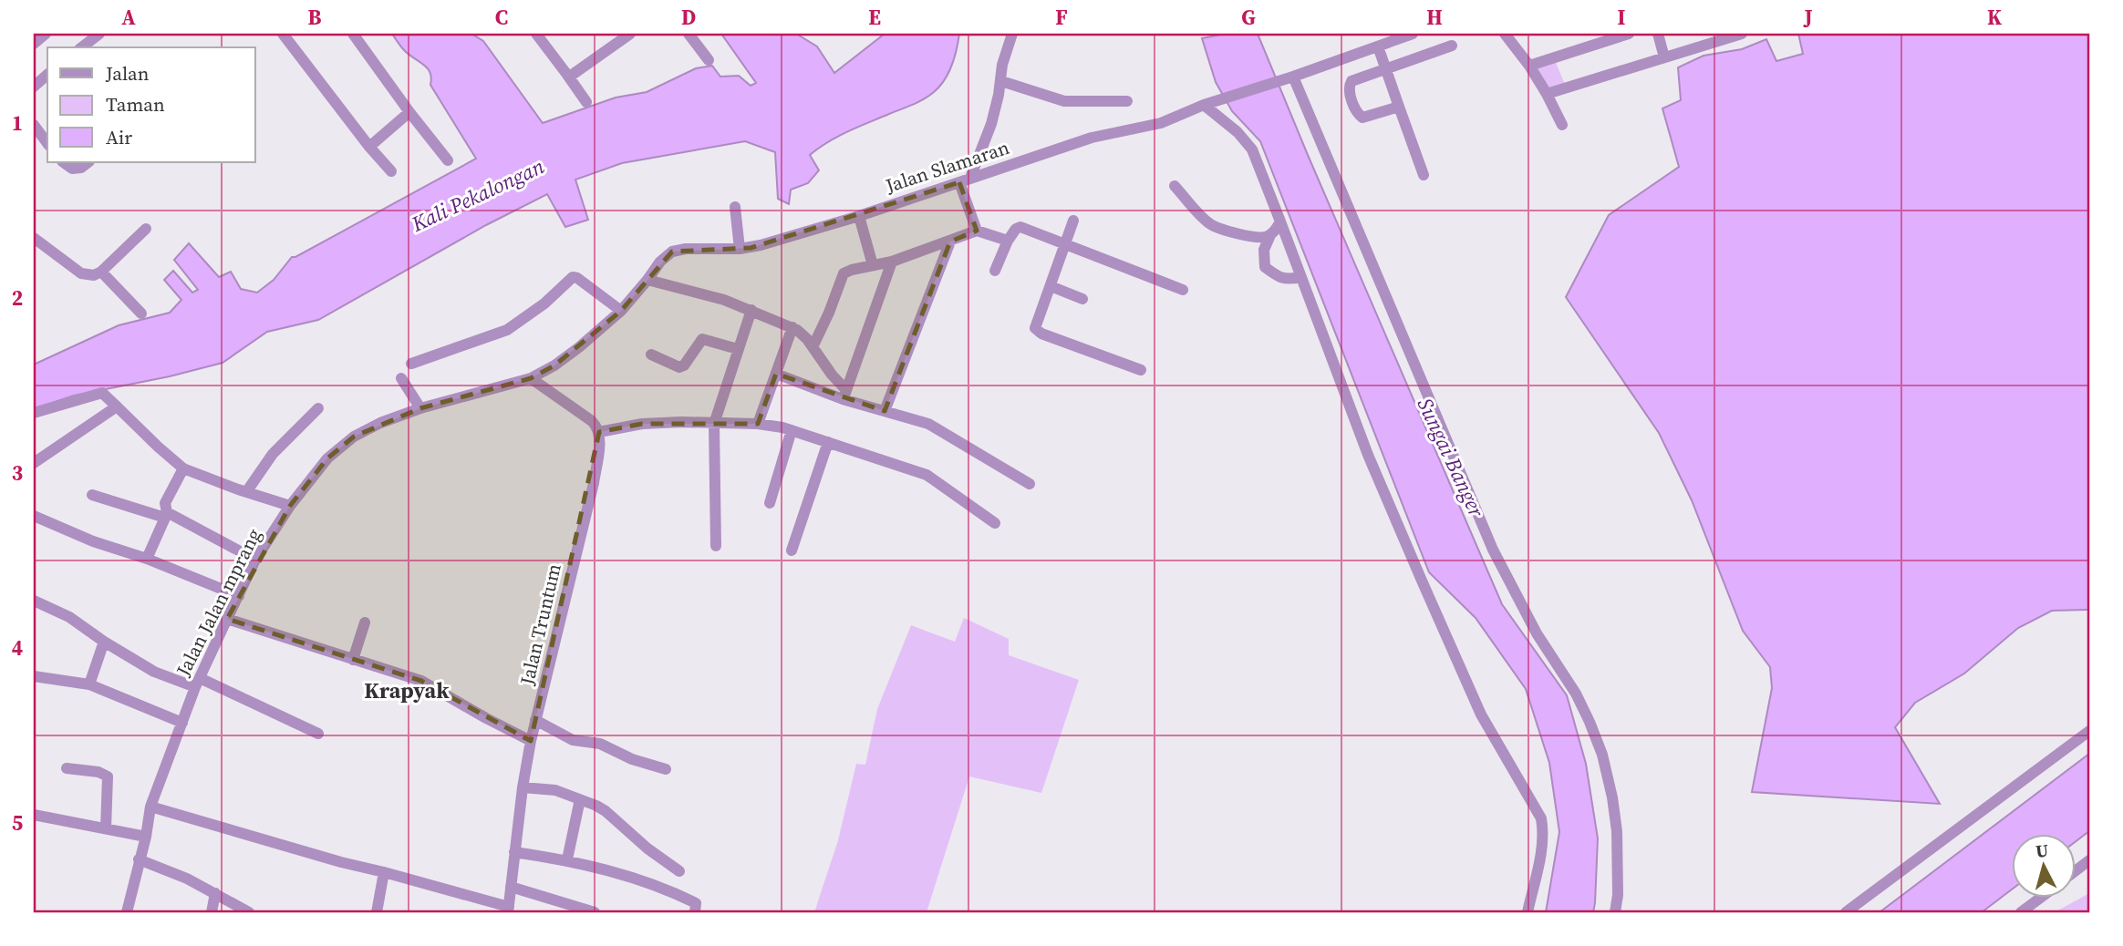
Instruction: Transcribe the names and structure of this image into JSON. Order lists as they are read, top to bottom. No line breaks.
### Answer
{"streets":{"street":["Jalan Slamaran","Jalan Jalan mprang","Jalan Truntum"]},"crossings":[["Jalan Slamaran","Jalan Jalan mprang"]],"districts":["Krapyak"],"water":["Kali Pekalongan","Sungai Banger"],"legend":["Jalan","Taman","Air"],"north":"top","grid":{"columns":["A","B","C","D","E","F","G","H","I","J","K"],"rows":["1","2","3","4","5"]}}
